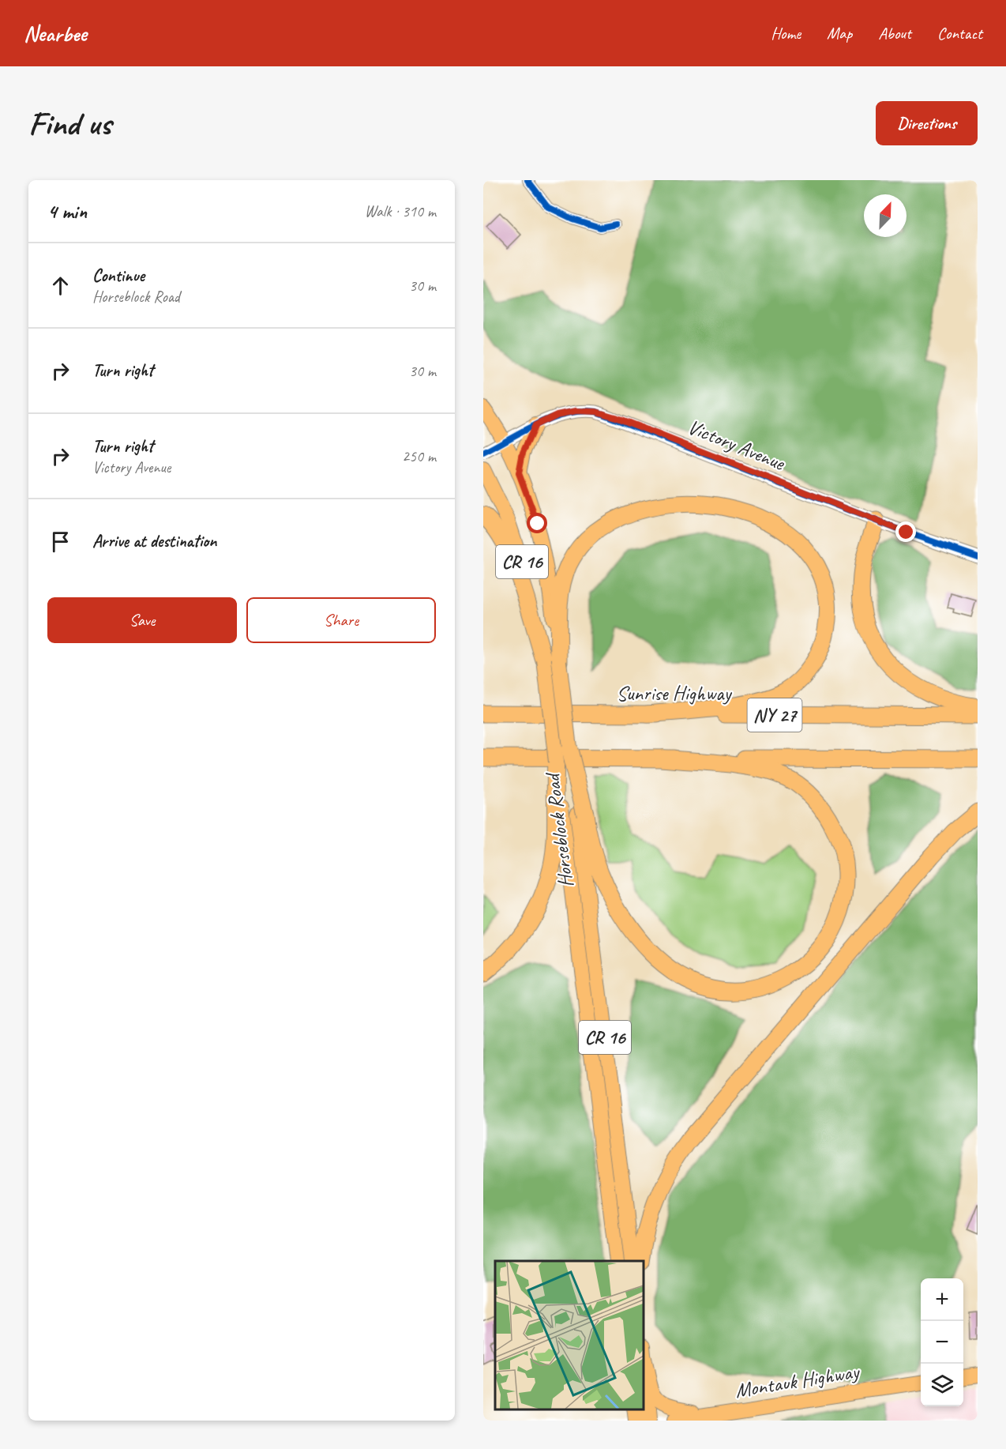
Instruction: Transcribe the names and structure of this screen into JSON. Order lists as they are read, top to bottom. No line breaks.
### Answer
{"streets":{"highway":["Sunrise Highway","NY 27"],"main road":["CR 16","Horseblock Road","Montauk Highway"],"street":["Victory Avenue"]},"crossings":[["Victory Avenue","Horseblock Road"]],"north":"top right","page":{"header":"Nearbee","nav":["Home","Map","About","Contact"],"buttons":["Directions",["Save","Share"]],"title":"Find us","heading":["4 min","Walk · 310 m"],"list":[["Continue","Horseblock Road","30 m"],["Turn right","30 m"],["Turn right","Victory Avenue","250 m"],"Arrive at destination"],"map_buttons":["+","−"]}}
